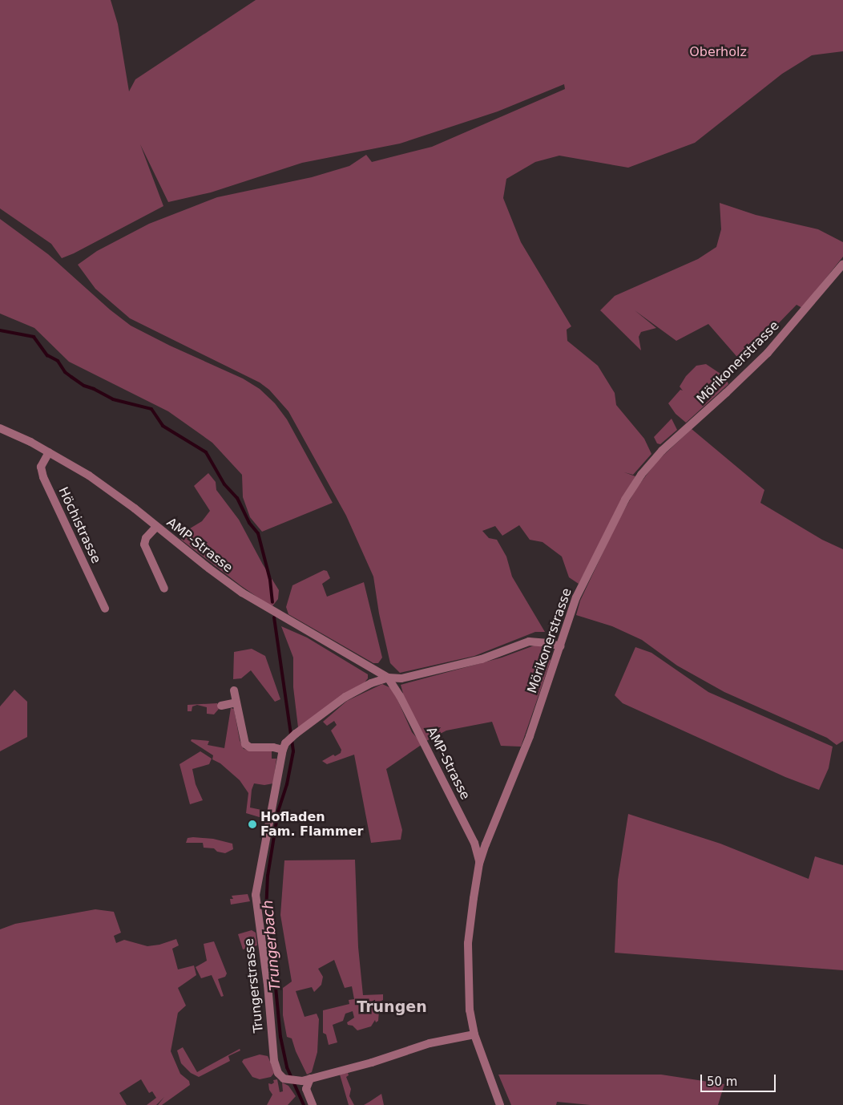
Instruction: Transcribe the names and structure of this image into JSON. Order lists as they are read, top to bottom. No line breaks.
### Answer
{"streets":{"street":["Mörikonerstrasse","Höchistrasse","AMP-Strasse","Trungerstrasse"]},"crossings":[["Mörikonerstrasse","AMP-Strasse"],["Mörikonerstrasse","Trungerstrasse"],["Höchistrasse","AMP-Strasse"]],"districts":["Trungen"],"water":["Trungerbach"],"parks":["Oberholz"],"places":["Hofladen Fam. Flammer"],"scale_bar":"50 m"}
